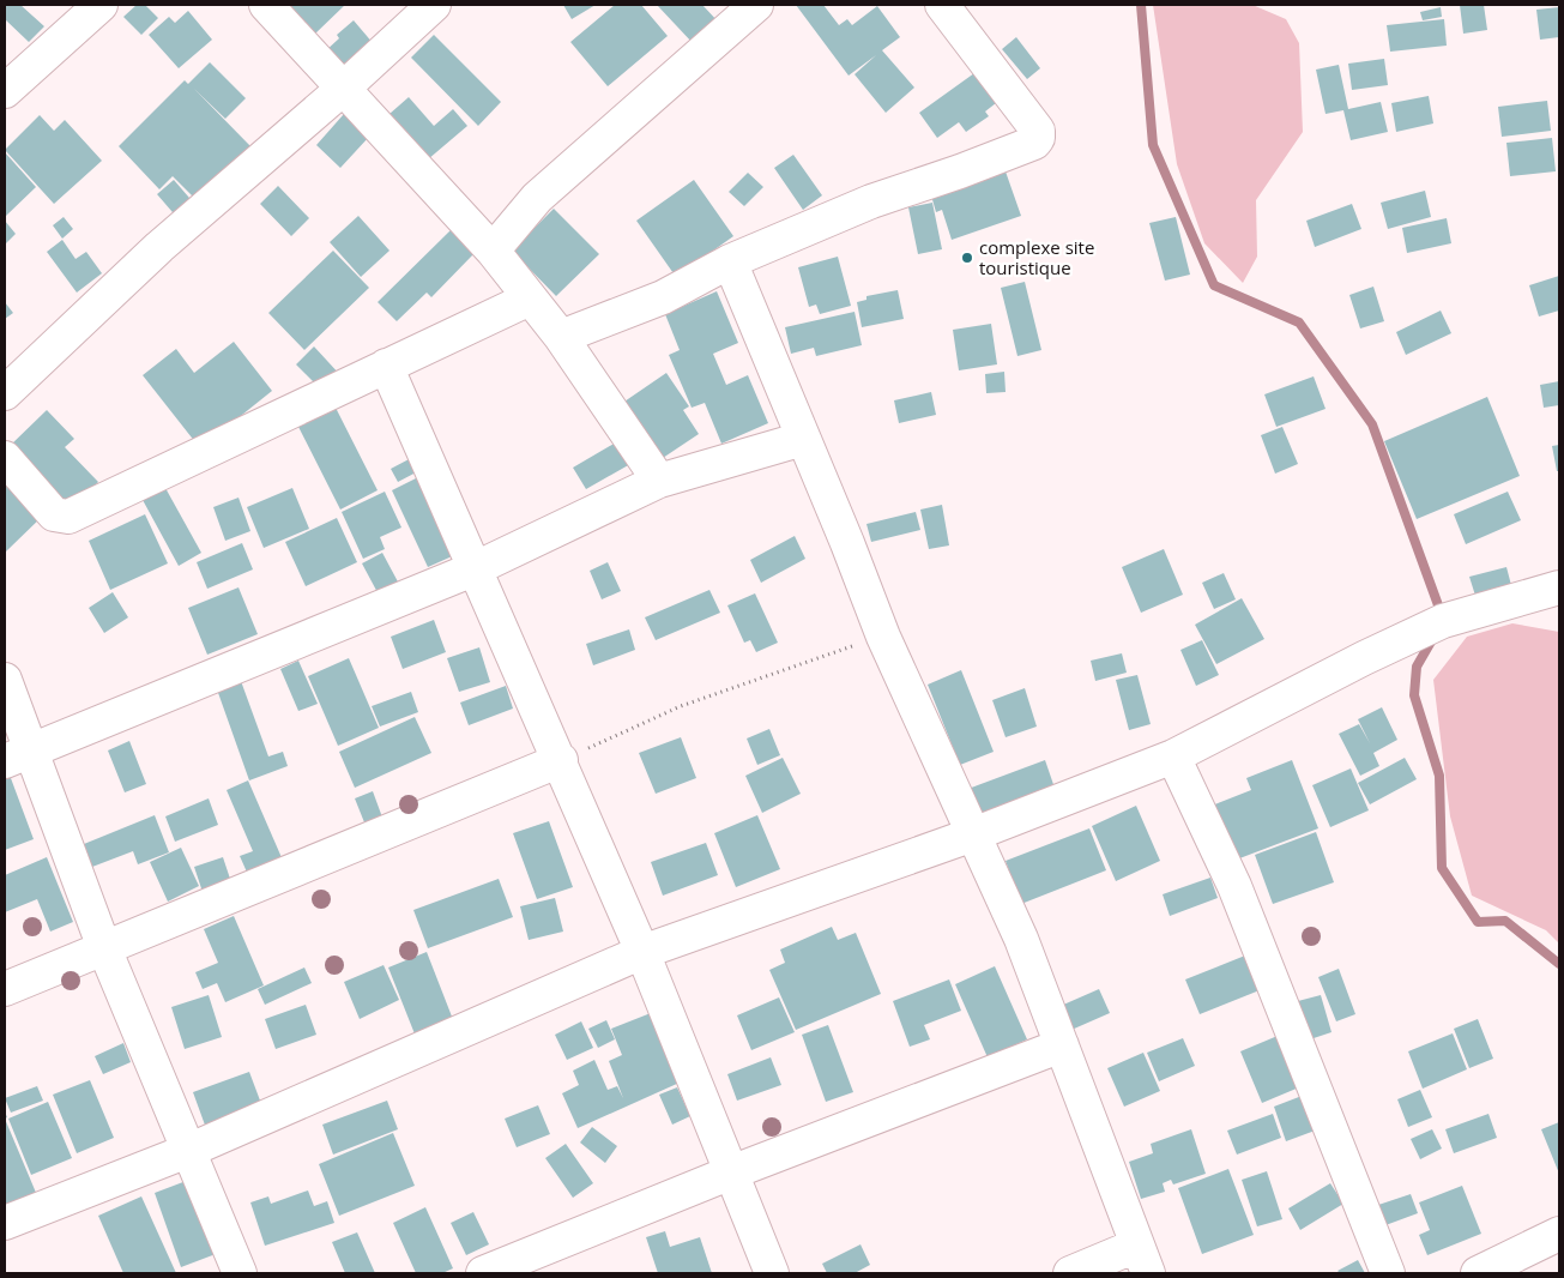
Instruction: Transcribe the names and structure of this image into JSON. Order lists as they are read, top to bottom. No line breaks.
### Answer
{"places":["complexe site touristique"]}
